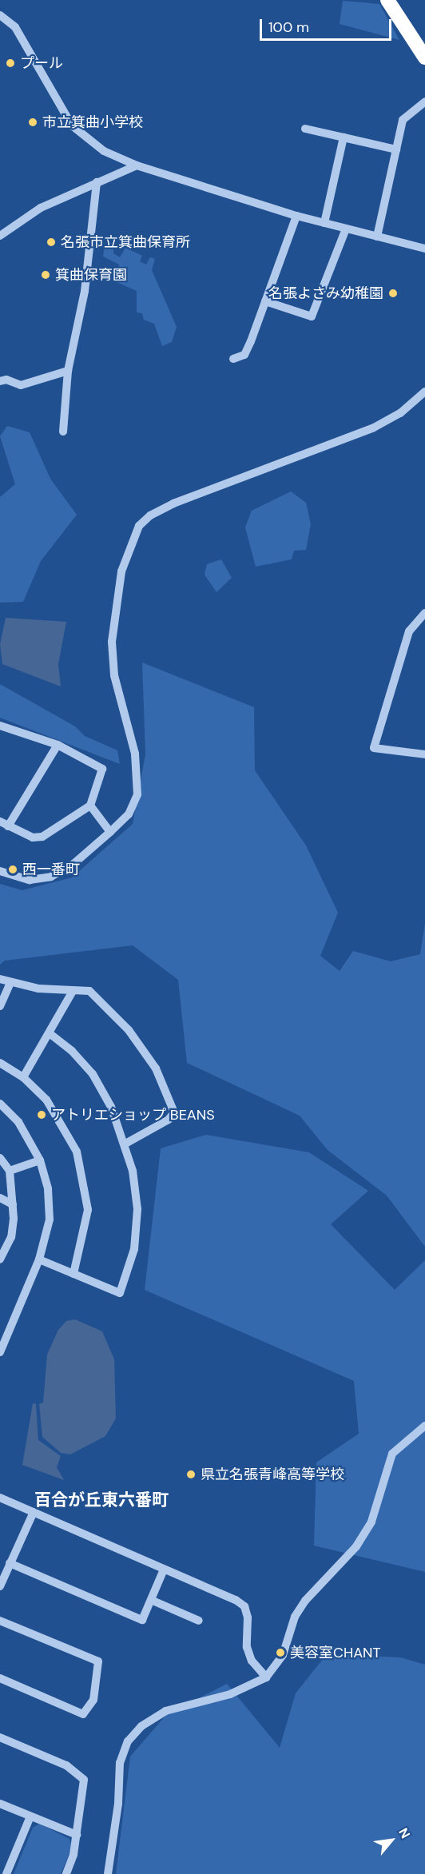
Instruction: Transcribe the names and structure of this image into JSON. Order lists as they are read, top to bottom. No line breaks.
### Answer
{"districts":["百合が丘東六番町"],"places":["プール","市立箕曲小学校","名張市立箕曲保育所","箕曲保育園","名張よさみ幼稚園","西一番町","アトリエショップ BEANS","県立名張青峰高等学校","美容室CHANT"],"scale_bar":"100 m","north":"top right"}
